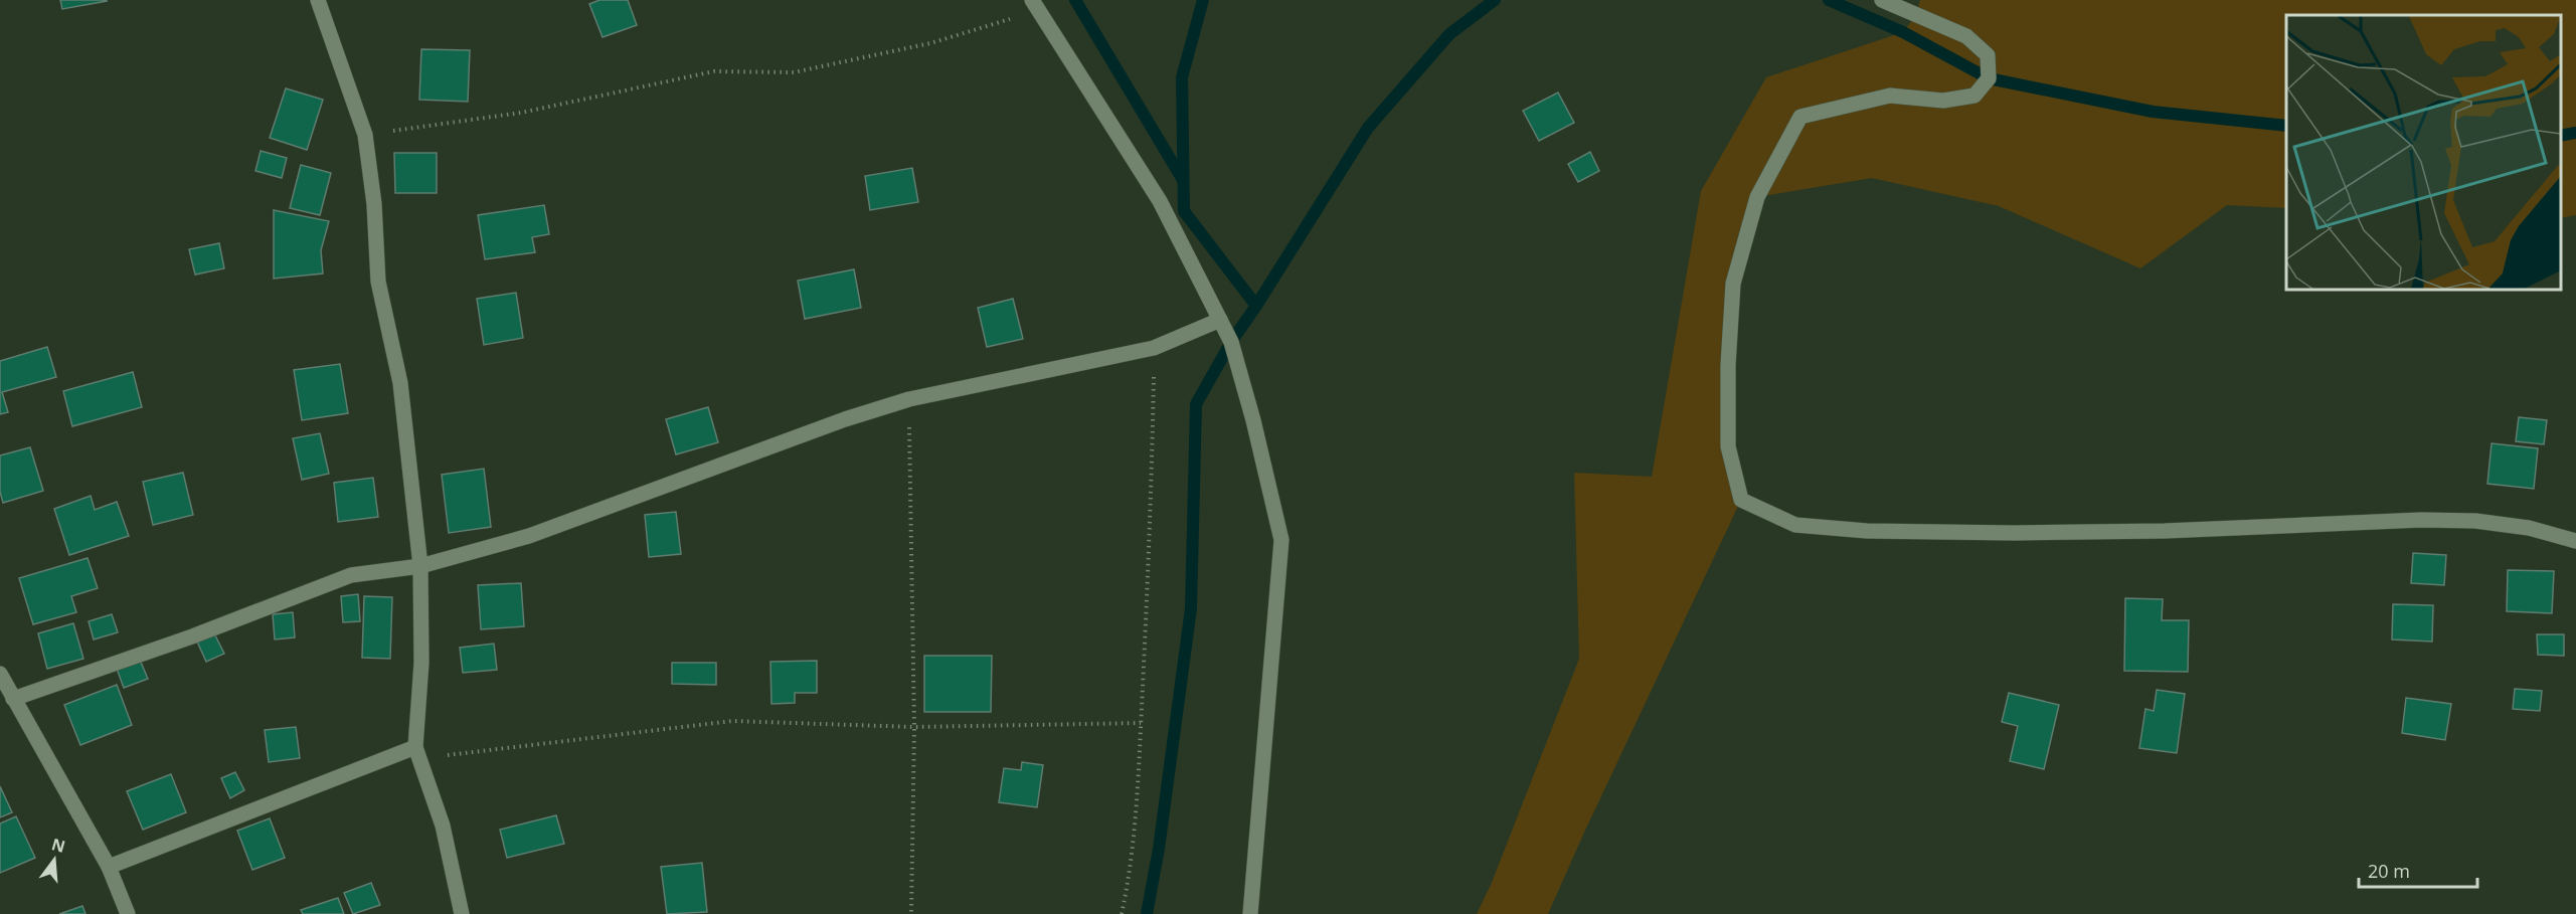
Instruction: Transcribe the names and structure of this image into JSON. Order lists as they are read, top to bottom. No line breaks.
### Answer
{"scale_bar":"20 m","north":"top"}
